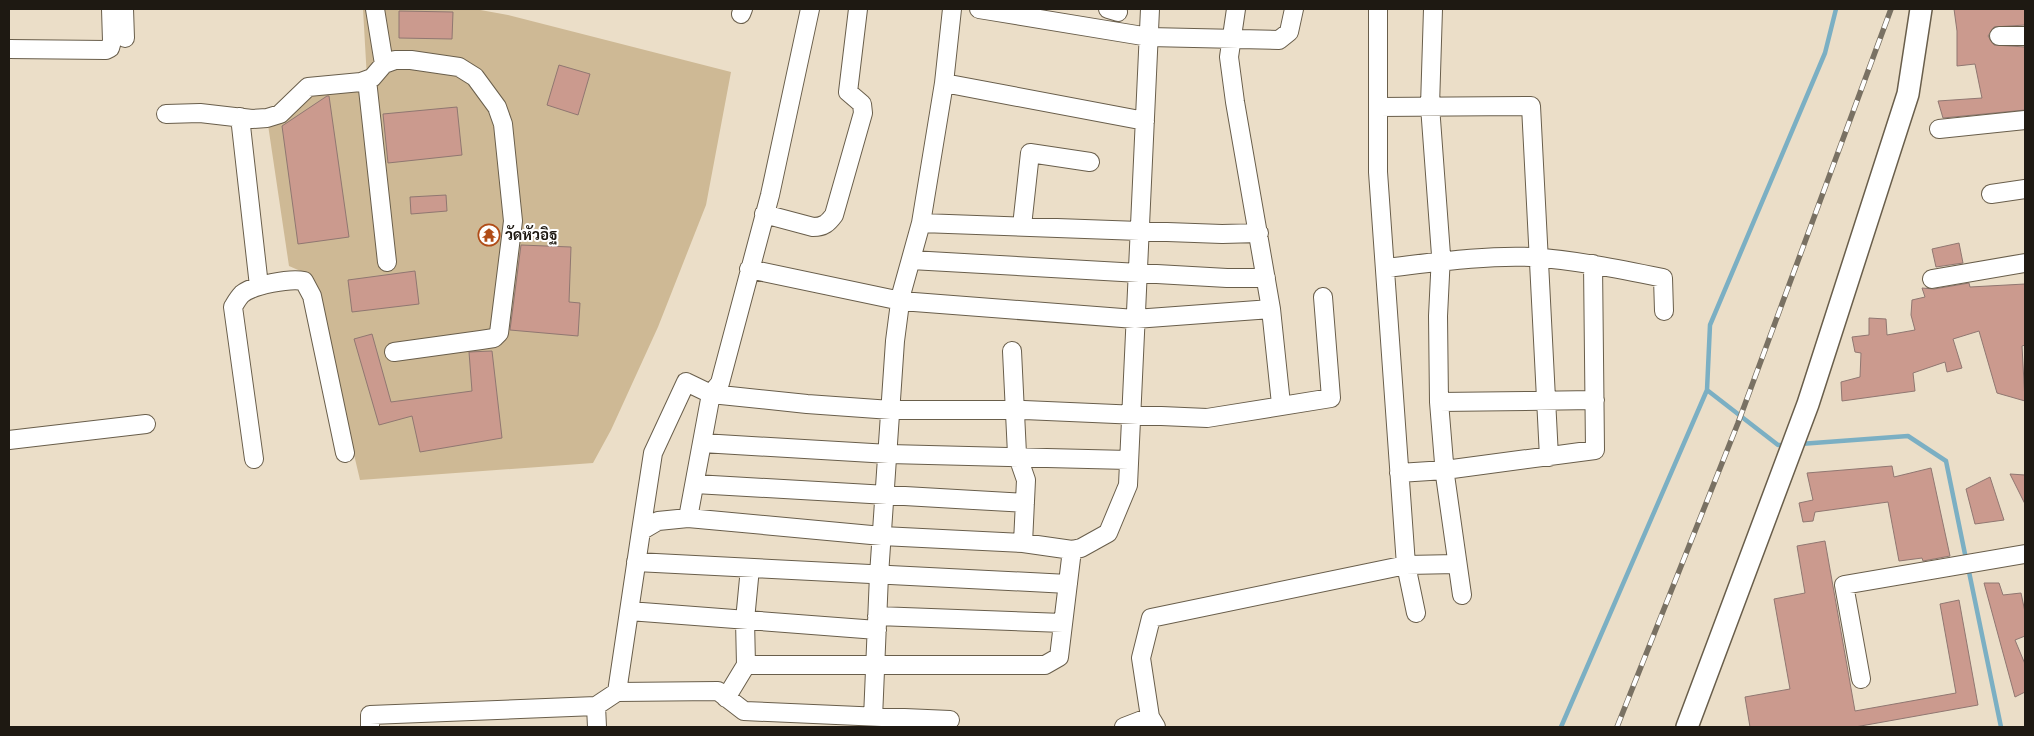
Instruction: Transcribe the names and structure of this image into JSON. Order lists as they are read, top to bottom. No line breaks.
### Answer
{"places":{"temple":["วัดหัวอิฐ"]}}
